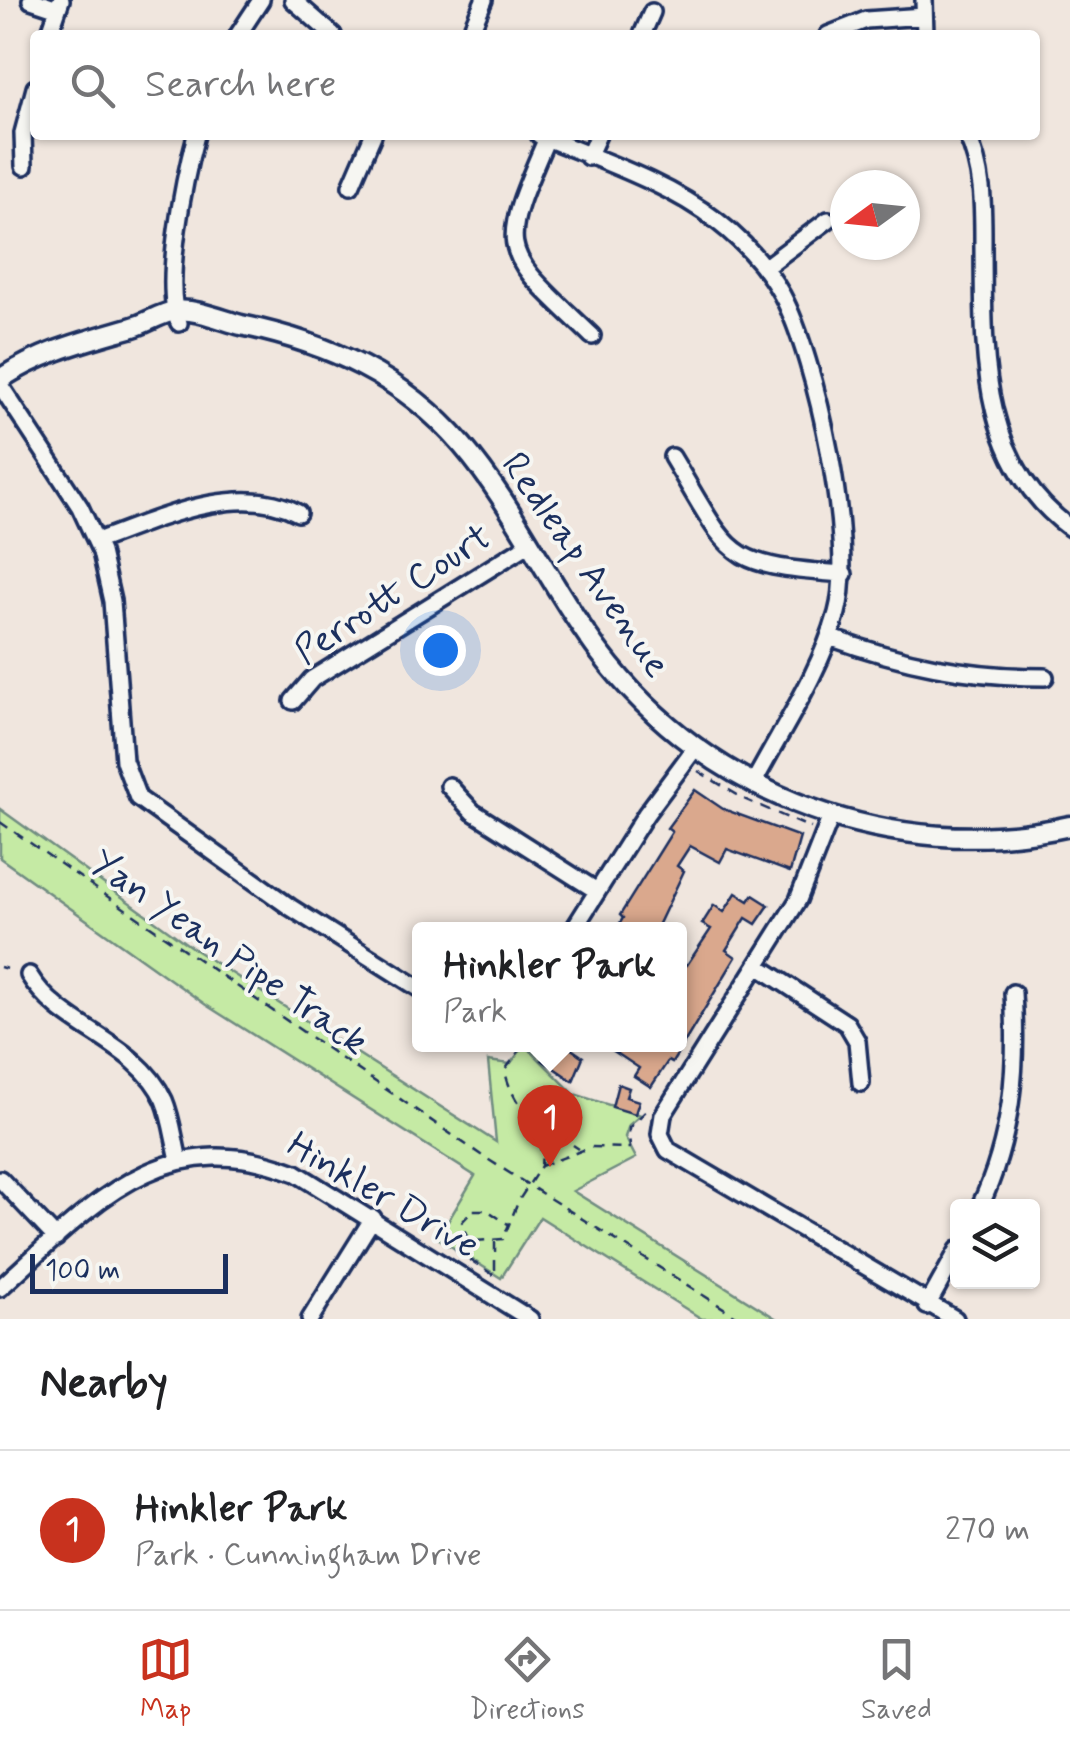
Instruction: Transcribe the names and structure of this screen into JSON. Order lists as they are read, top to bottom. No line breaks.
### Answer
{"streets":{"street":["Redleap Avenue","Perrott Court","Hinkler Drive"],"path":["Yan Yean Pipe Track"]},"crossings":[["Redleap Avenue","Perrott Court"]],"scale_bar":"100 m","north":"left","page":{"search":"Search here","popup":["Hinkler Park","Park"],"pins":"1","scale":"100 m","heading":"Nearby","list":[{"mark":"1","name":"Hinkler Park","note":"Park · Cunningham Drive","value":"270 m"}],"nav":["Map","Directions","Saved"]}}
